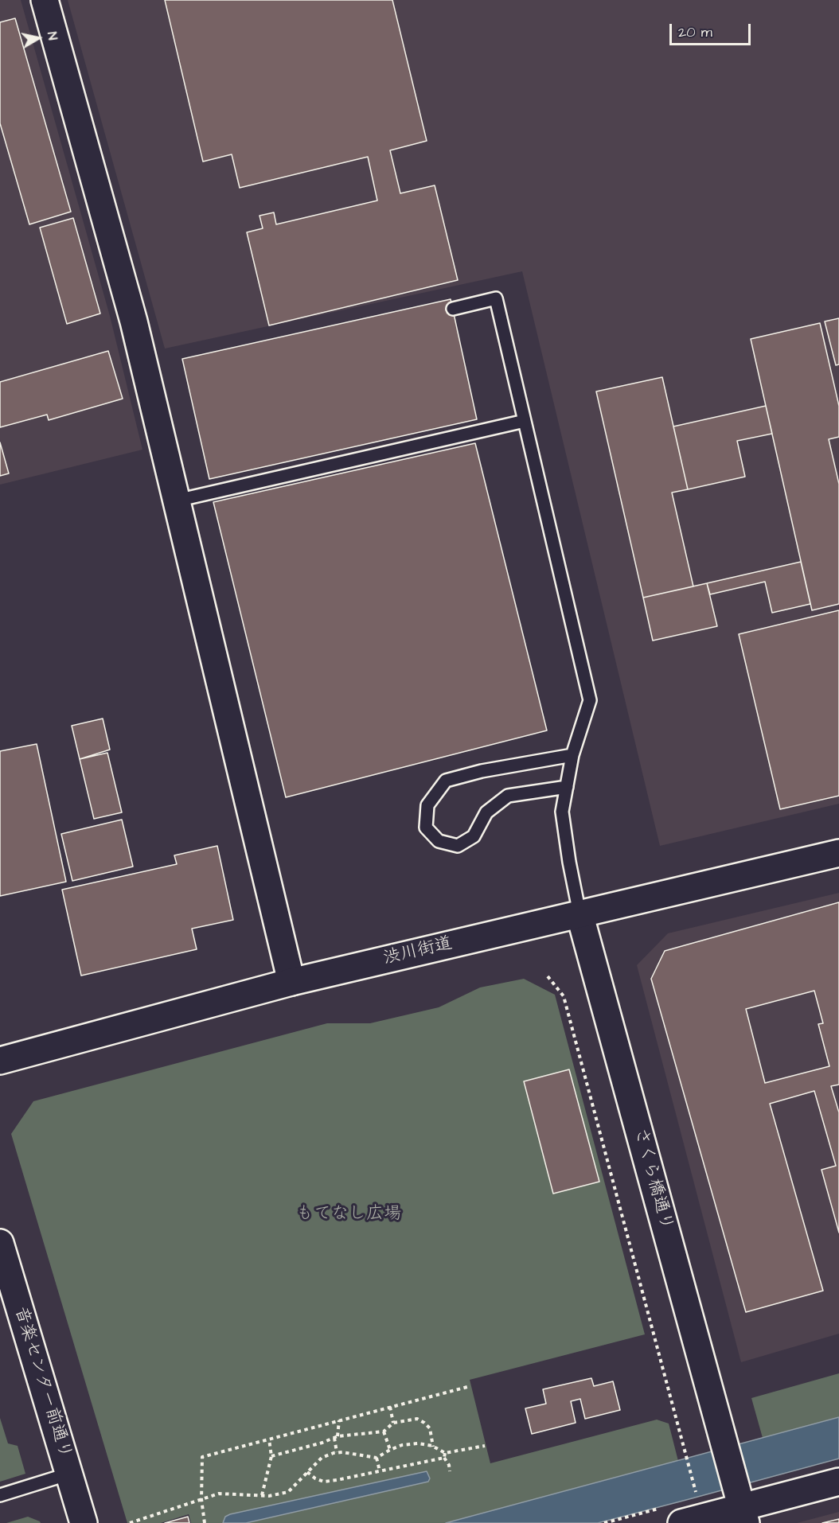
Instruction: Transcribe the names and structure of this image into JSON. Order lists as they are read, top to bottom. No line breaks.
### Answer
{"streets":{"street":["渋川街道","さくら橋通り","音楽センター前通り"]},"crossings":[["渋川街道","さくら橋通り"]],"parks":["もてなし広場"],"scale_bar":"20 m","north":"right"}
